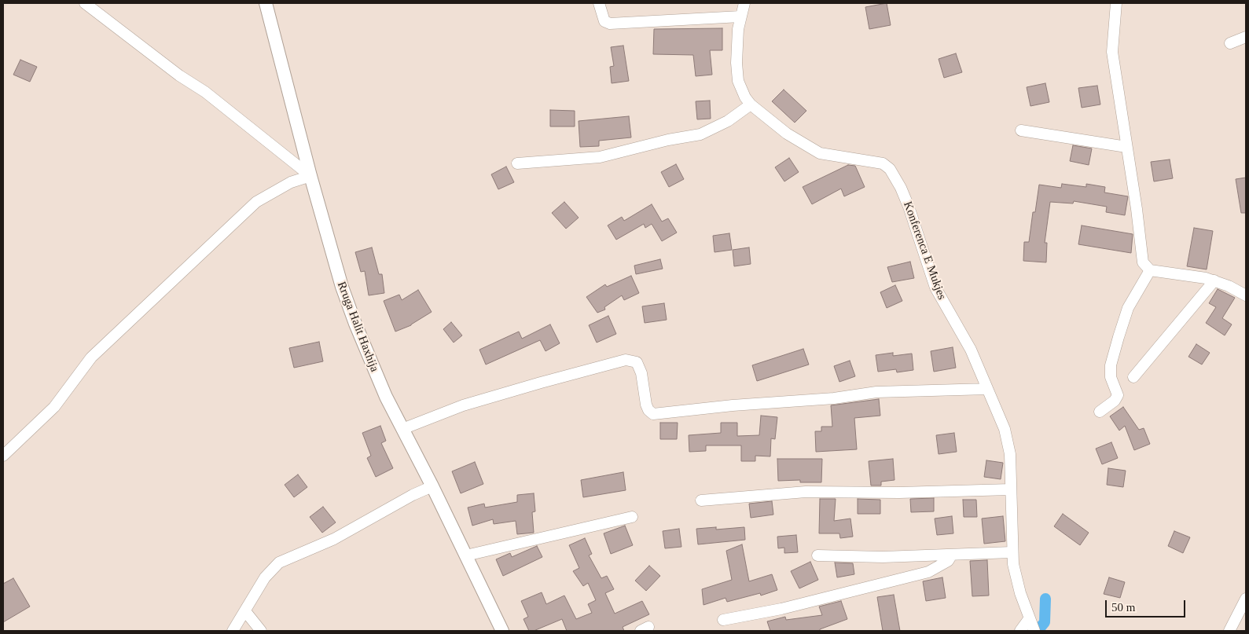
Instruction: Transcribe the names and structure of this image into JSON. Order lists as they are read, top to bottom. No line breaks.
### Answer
{"streets":{"street":["Konferenca E Mukjes","Rruga Halit Haxhija"]},"scale_bar":"50 m"}
